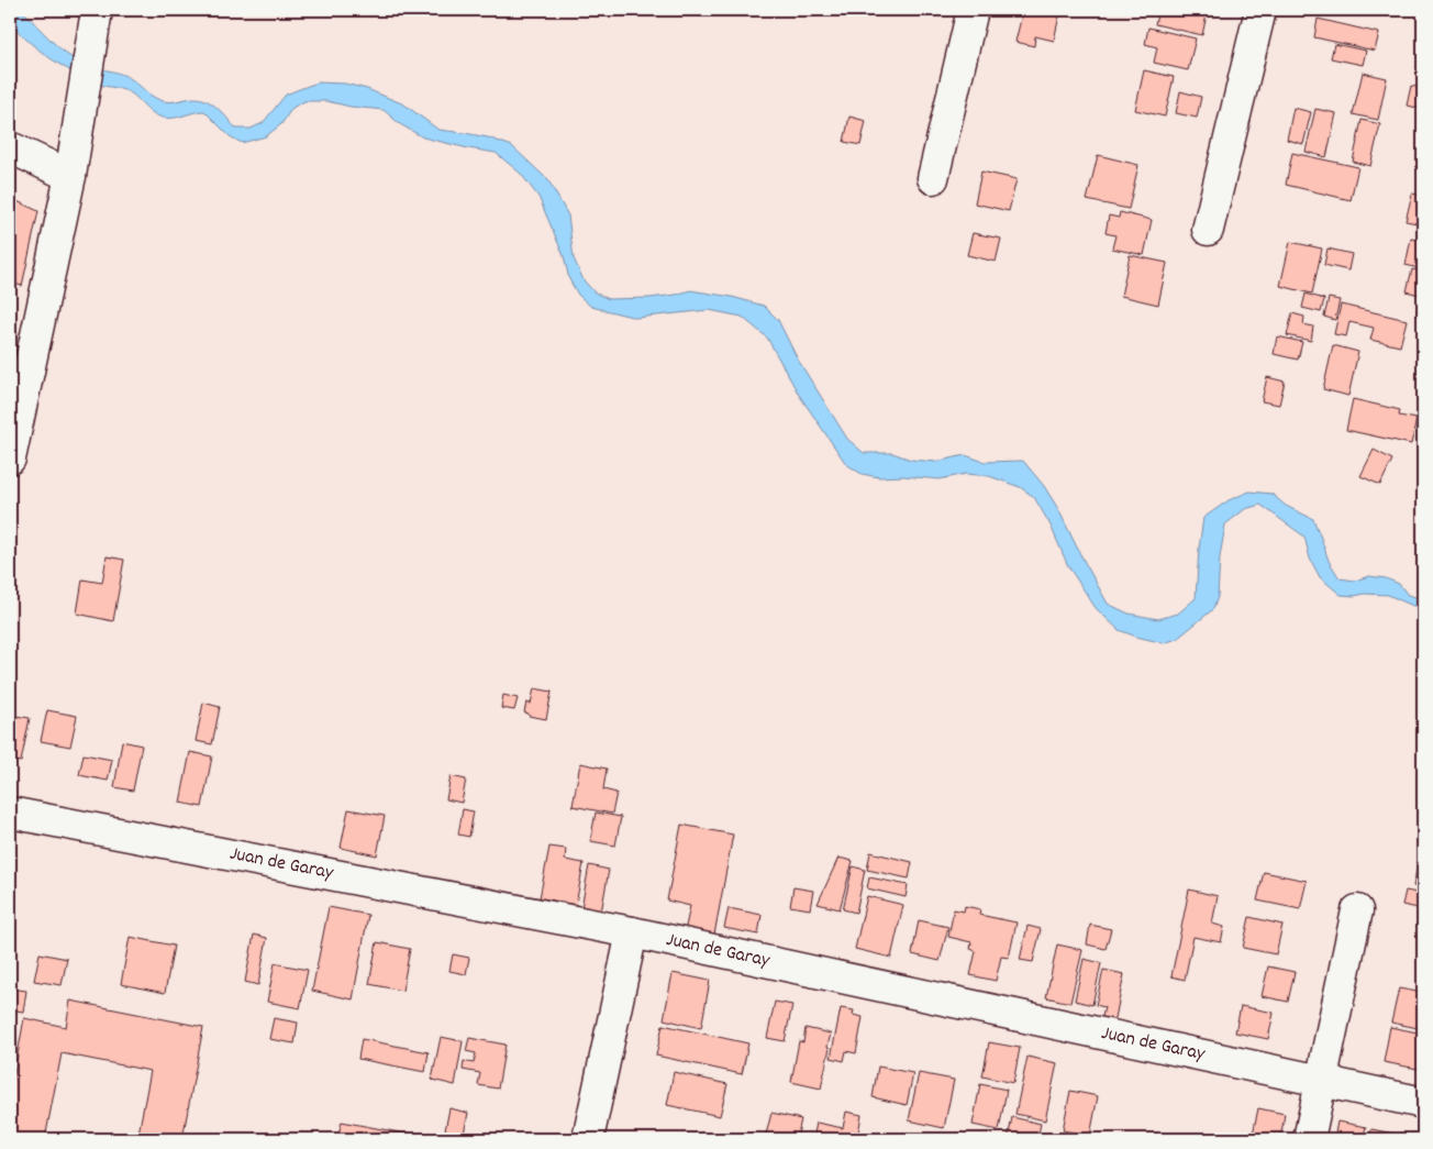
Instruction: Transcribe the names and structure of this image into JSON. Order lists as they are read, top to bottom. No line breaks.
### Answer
{"streets":{"street":["Juan de Garay"]}}
